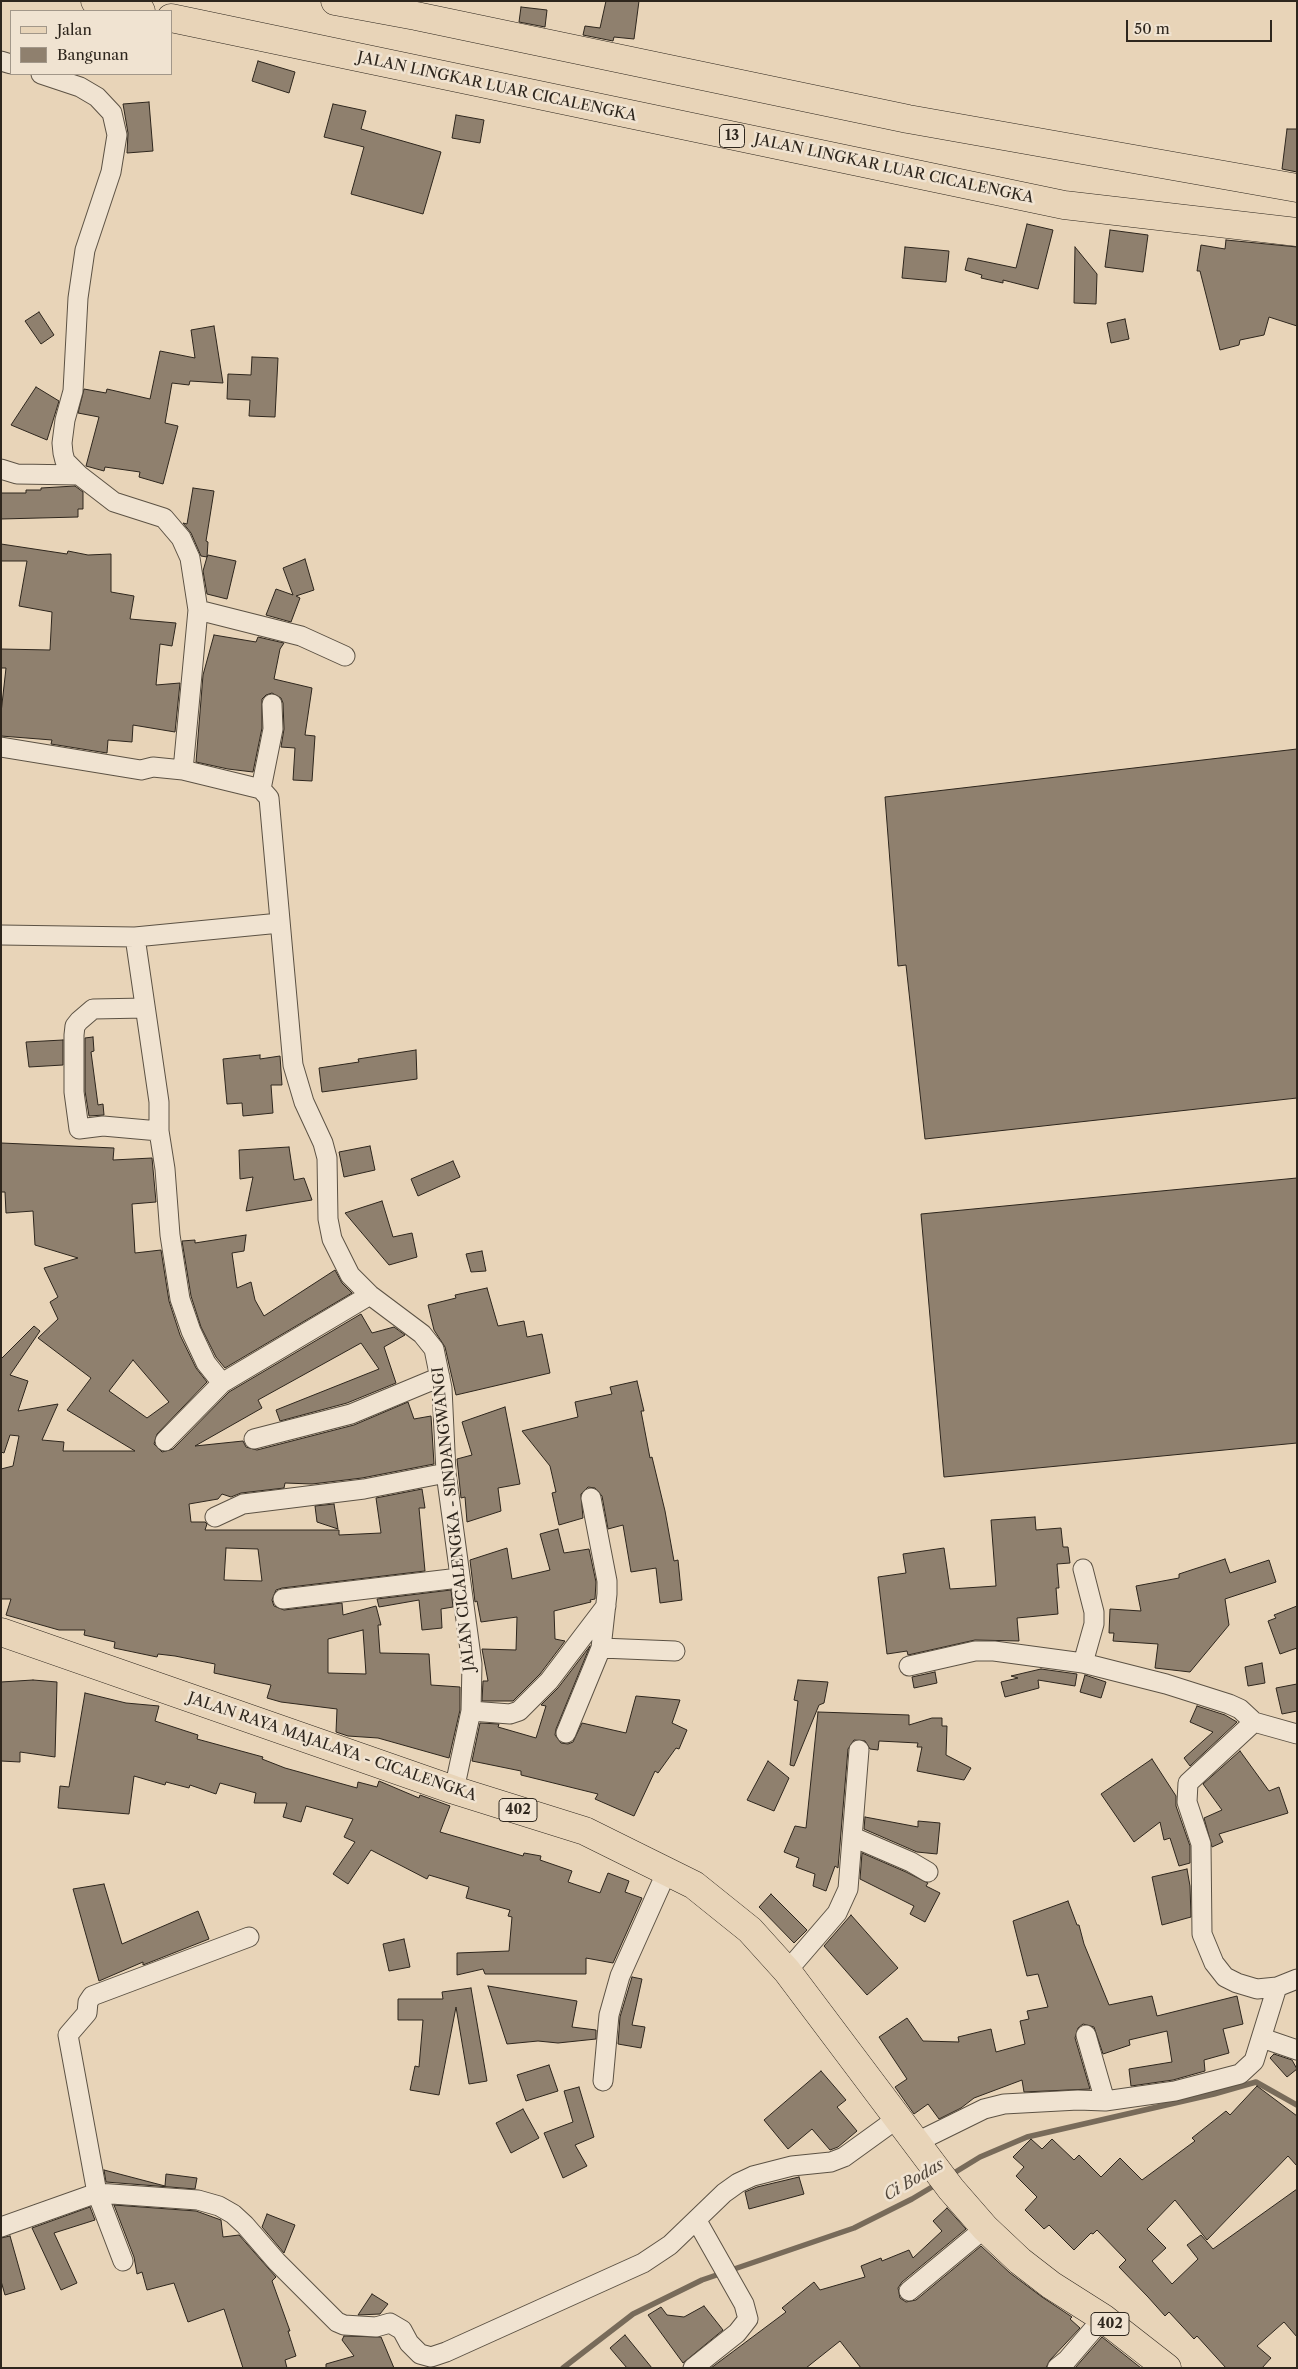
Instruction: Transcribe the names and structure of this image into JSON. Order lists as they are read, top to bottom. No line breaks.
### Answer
{"streets":{"main road":["JALAN LINGKAR LUAR CICALENGKA","13","JALAN RAYA MAJALAYA - CICALENGKA","402"],"street":["JALAN CICALENGKA - SINDANGWANGI"]},"crossings":[["JALAN CICALENGKA - SINDANGWANGI","JALAN RAYA MAJALAYA - CICALENGKA"]],"water":["Ci Bodas"],"legend":["Jalan","Bangunan"],"scale_bar":"50 m"}
